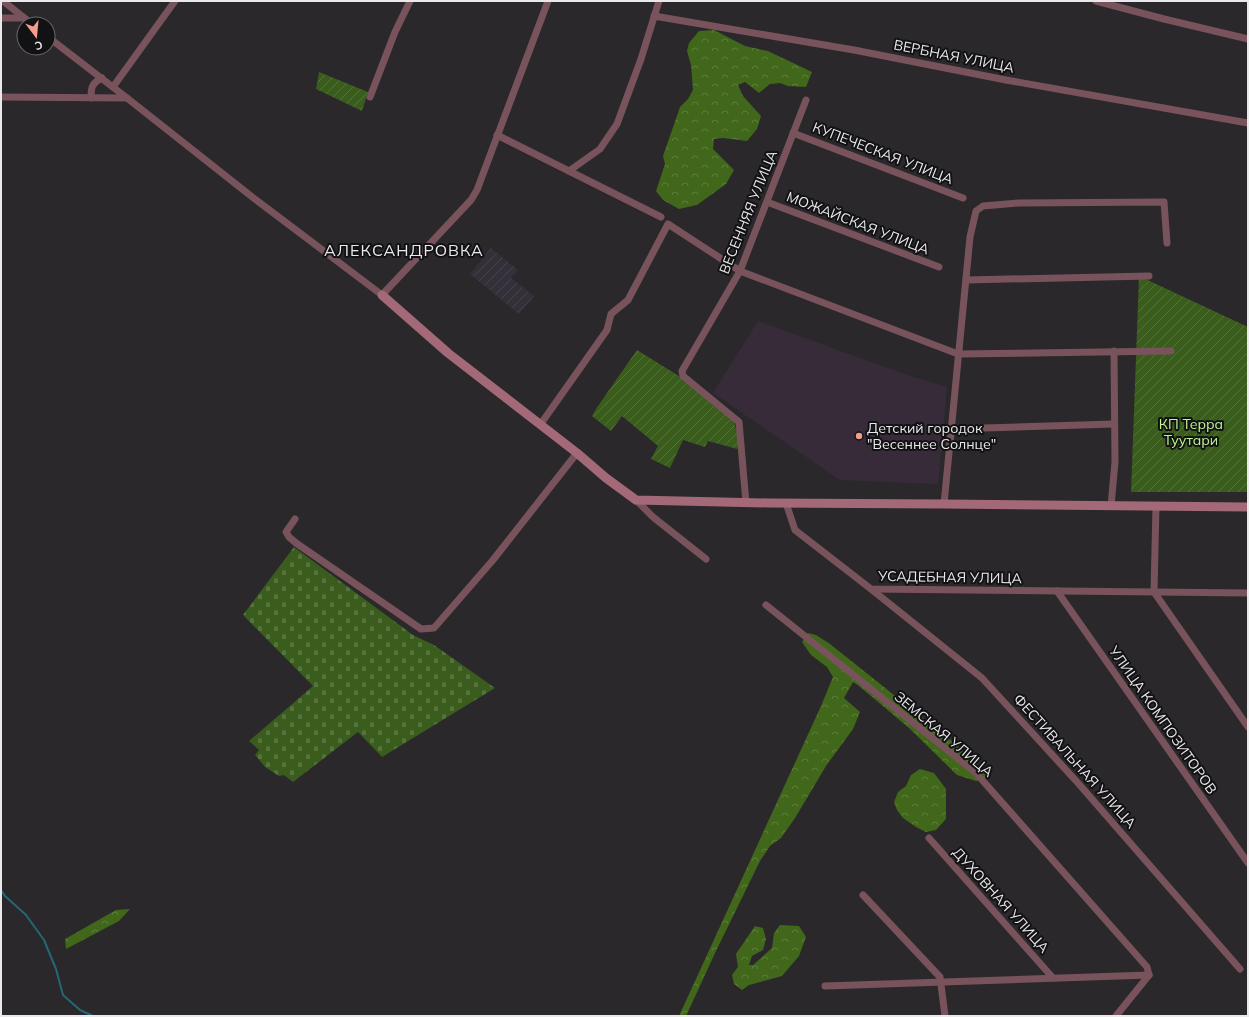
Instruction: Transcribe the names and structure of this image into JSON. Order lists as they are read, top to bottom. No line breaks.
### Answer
{"streets":{"street":["ВЕРБНАЯ УЛИЦА","КУПЕЧЕСКАЯ УЛИЦА","ВЕСЕННЯЯ УЛИЦА","МОЖАЙСКАЯ УЛИЦА","УСАДЕБНАЯ УЛИЦА","УЛИЦА КОМПОЗИТОРОВ","ЗЕМСКАЯ УЛИЦА","ФЕСТИВАЛЬНАЯ УЛИЦА","ДУХОВНАЯ УЛИЦА"]},"crossings":[["КУПЕЧЕСКАЯ УЛИЦА","ВЕСЕННЯЯ УЛИЦА"],["ВЕСЕННЯЯ УЛИЦА","МОЖАЙСКАЯ УЛИЦА"],["УСАДЕБНАЯ УЛИЦА","УЛИЦА КОМПОЗИТОРОВ"],["УСАДЕБНАЯ УЛИЦА","ФЕСТИВАЛЬНАЯ УЛИЦА"]],"districts":["АЛЕКСАНДРОВКА"],"parks":["КП Терра Туутари"],"places":["Детский городок \"Весеннее Солнце\""],"north":"bottom"}
